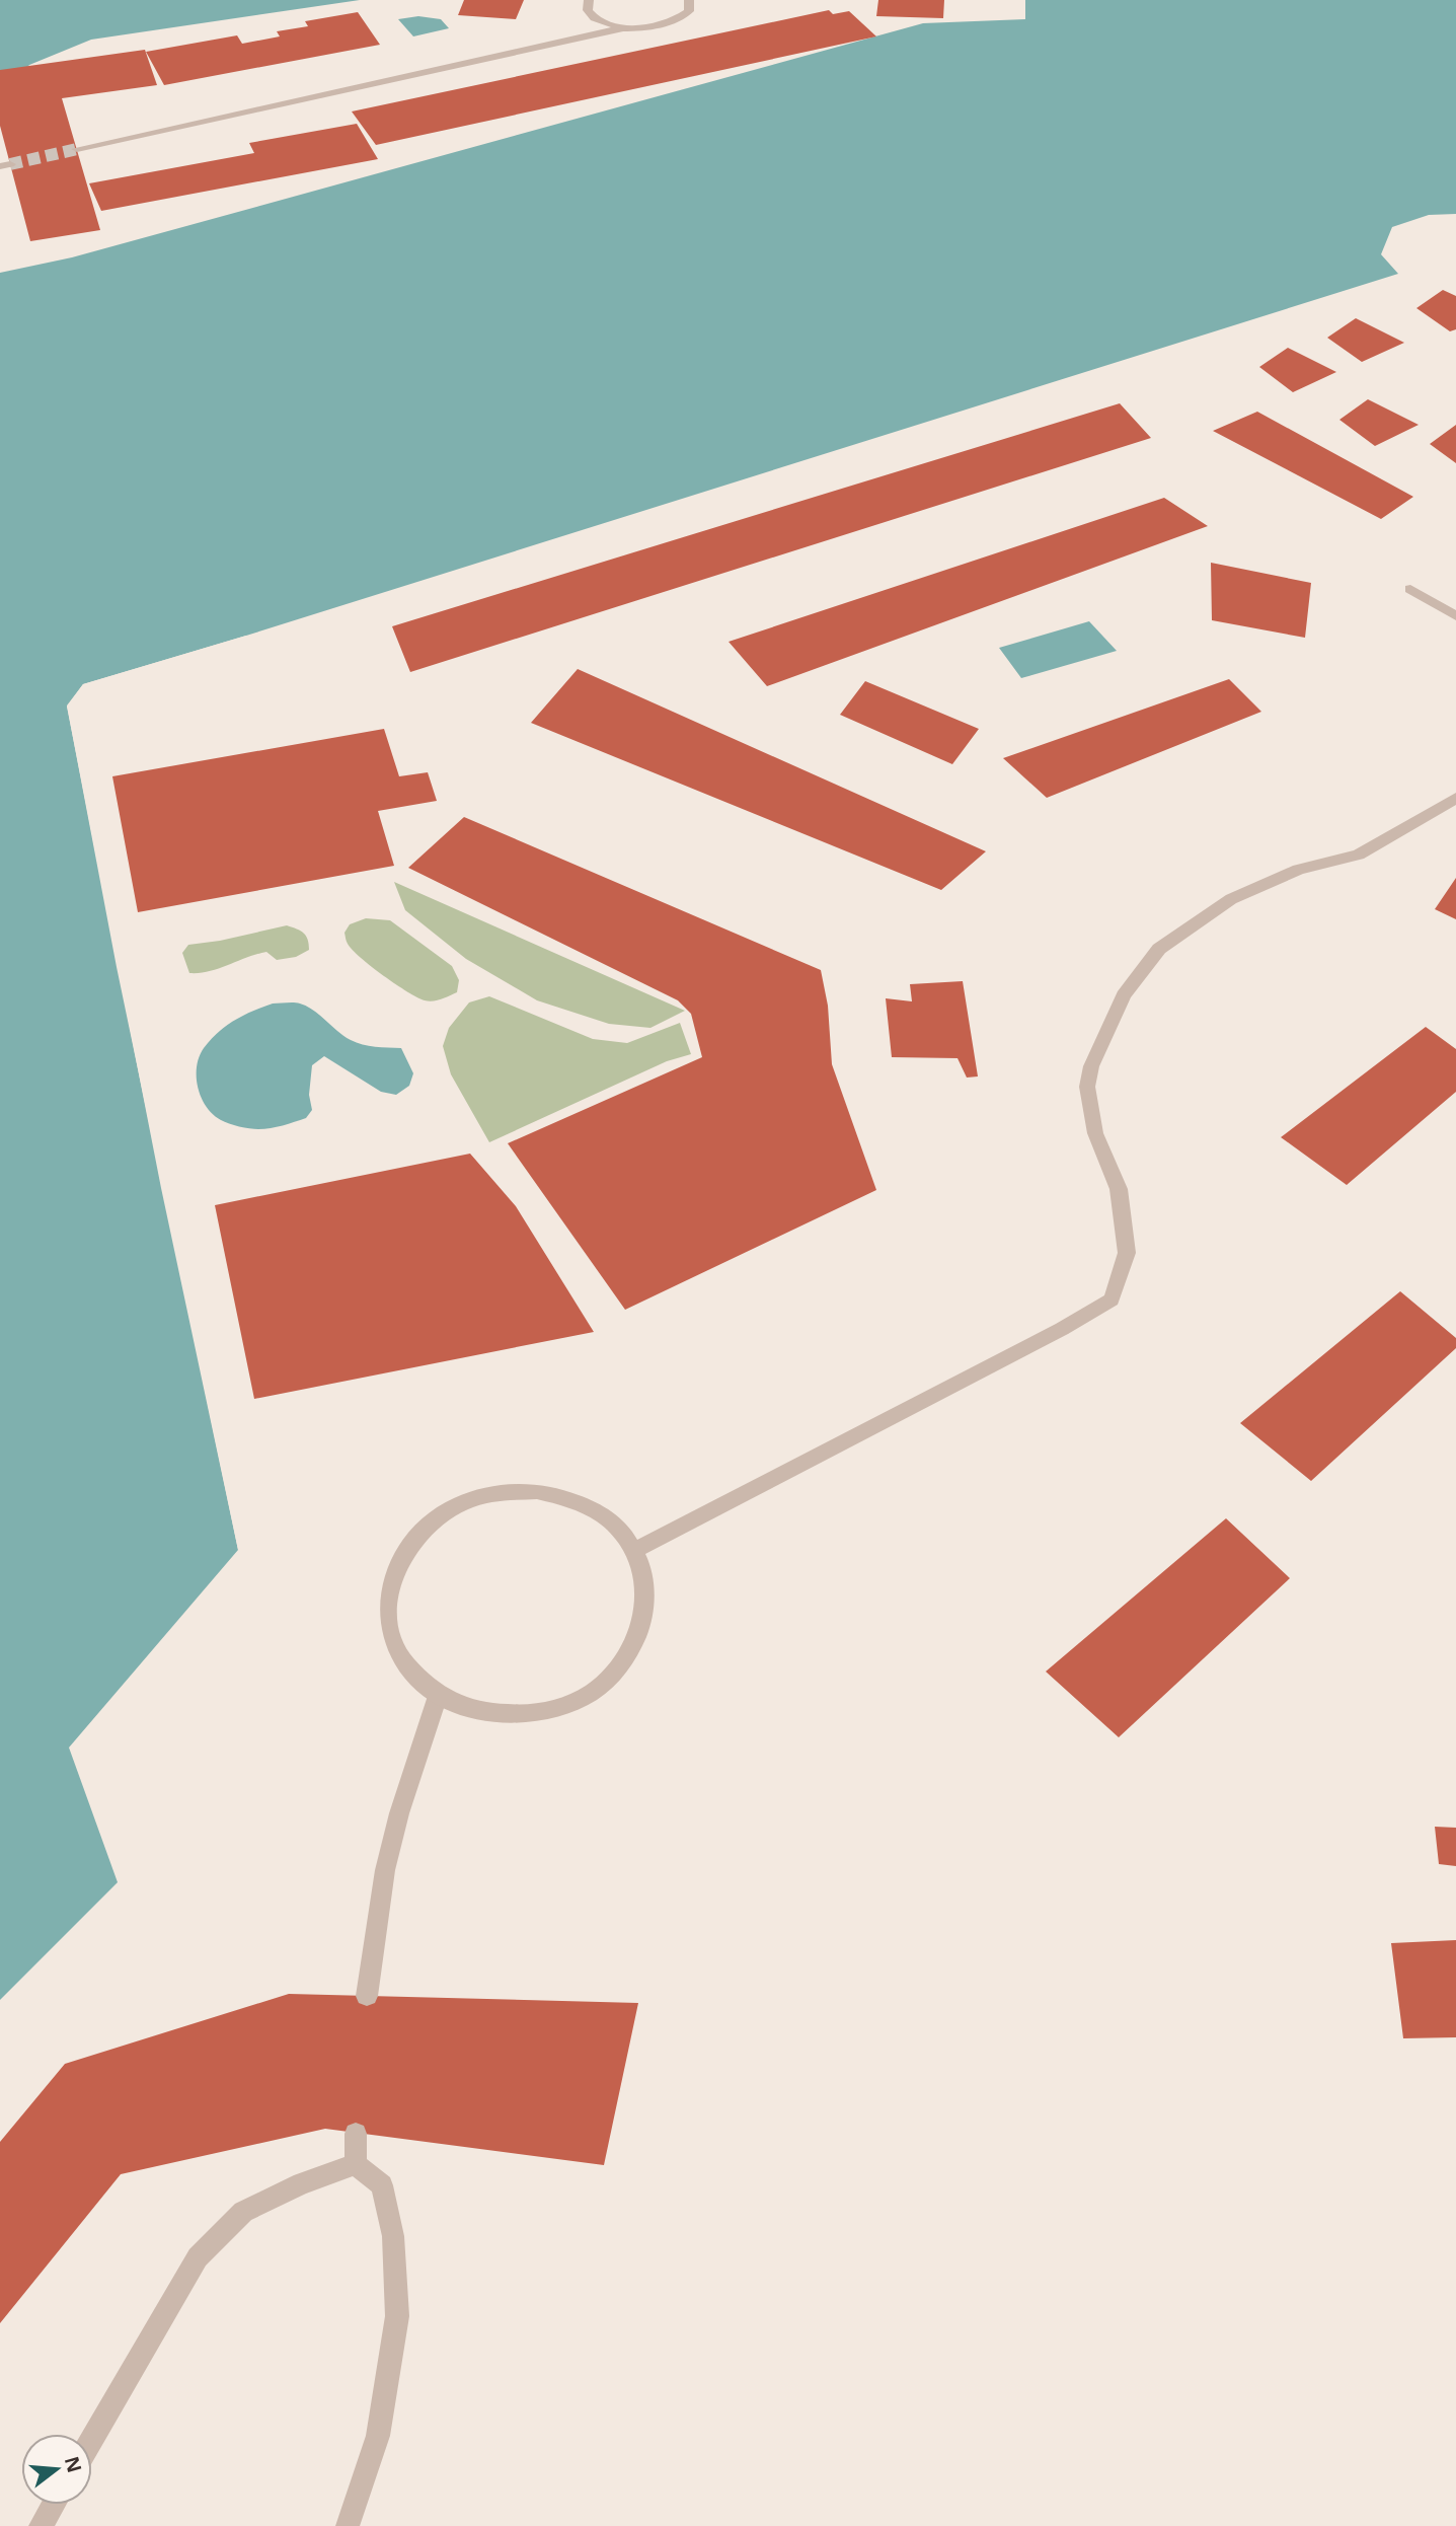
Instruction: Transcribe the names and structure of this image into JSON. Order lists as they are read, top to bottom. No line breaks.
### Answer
{"north":"right"}
